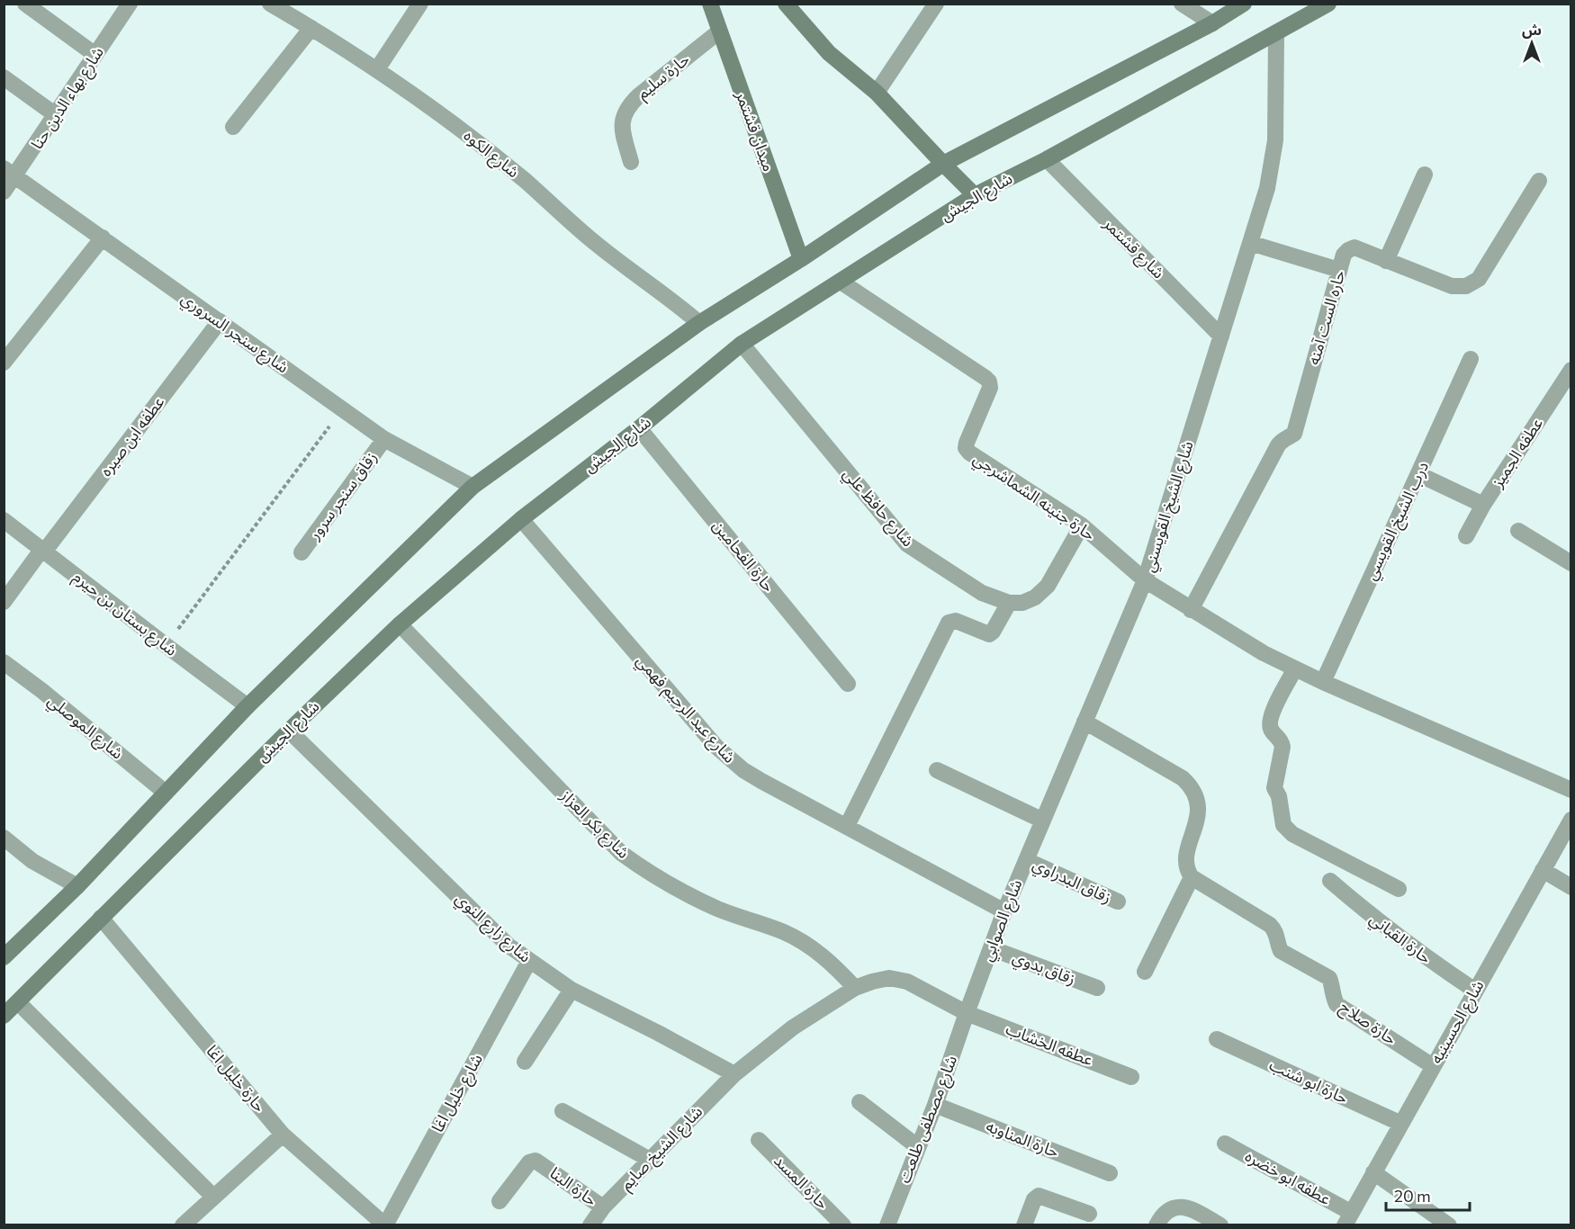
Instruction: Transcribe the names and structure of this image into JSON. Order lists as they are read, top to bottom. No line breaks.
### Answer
{"streets":{"main road":["ميدان قشتمر","شارع الجيش"],"street":["حارة سليم","شارع بهاء الدين حنا","شارع الكوه","شارع قشتمر","حاره الست آمنه","شارع سنجر السروري","عطفه ابن صيره","عطفه الجميز","زقاق سنجر سرور","حارة جنينه الشماشرجي","شارع الشيخ القويسني","شارع حافظ علي","درب الشيخ القويسي","حارة الفحامين","شارع بستان بن حيرم","شارع عبد الرحيم فهمي","شارع الموصلي","شارع بكر العزاز","زقاق البدراوي","شارع الصوابي","شارع زارع النوي","حارة القباني","زقاق بدوي","شارع الحسينيه","حارة صلاح","عطفه الخشاب","حارة خليل اغا","حارة ابو شنب","شارع خليل اغا","شارع مصطفى طلعت","حارة المناوبه","شارع الشيخ صايم","عطفه ابو خضره","حارة المسد","حارة البنا"]},"crossings":[["حارة سليم","ميدان قشتمر"],["شارع بهاء الدين حنا","شارع سنجر السروري"],["شارع الجيش","شارع قشتمر"],["شارع الجيش","حارة جنينه الشماشرجي"],["شارع الجيش","شارع الشيخ القويسني"],["شارع الجيش","شارع حافظ علي"],["شارع الجيش","حارة الفحامين"],["شارع الجيش","شارع عبد الرحيم فهمي"],["شارع الجيش","شارع بكر العزاز"],["شارع الجيش","شارع زارع النوي"],["شارع الجيش","حارة خليل اغا"],["شارع قشتمر","شارع الشيخ القويسني"],["حاره الست آمنه","شارع الشيخ القويسني"],["شارع سنجر السروري","عطفه ابن صيره"],["شارع سنجر السروري","زقاق سنجر سرور"],["عطفه ابن صيره","شارع بستان بن حيرم"],["حارة جنينه الشماشرجي","شارع الشيخ القويسني"],["حارة جنينه الشماشرجي","شارع الصوابي"],["شارع الشيخ القويسني","درب الشيخ القويسي"],["شارع الشيخ القويسني","شارع الصوابي"],["شارع عبد الرحيم فهمي","شارع الصوابي"],["زقاق البدراوي","شارع الصوابي"],["شارع الصوابي","زقاق بدوي"],["شارع الصوابي","عطفه الخشاب"],["شارع الصوابي","شارع مصطفى طلعت"],["شارع زارع النوي","شارع خليل اغا"],["شارع زارع النوي","شارع الشيخ صايم"],["حارة القباني","شارع الحسينيه"],["شارع الحسينيه","حارة صلاح"],["شارع الحسينيه","حارة ابو شنب"],["شارع الحسينيه","عطفه ابو خضره"],["عطفه الخشاب","شارع مصطفى طلعت"],["حارة خليل اغا","شارع خليل اغا"],["شارع مصطفى طلعت","حارة المناوبه"],["شارع الشيخ صايم","حارة البنا"]],"scale_bar":"20 m","north":"top"}
